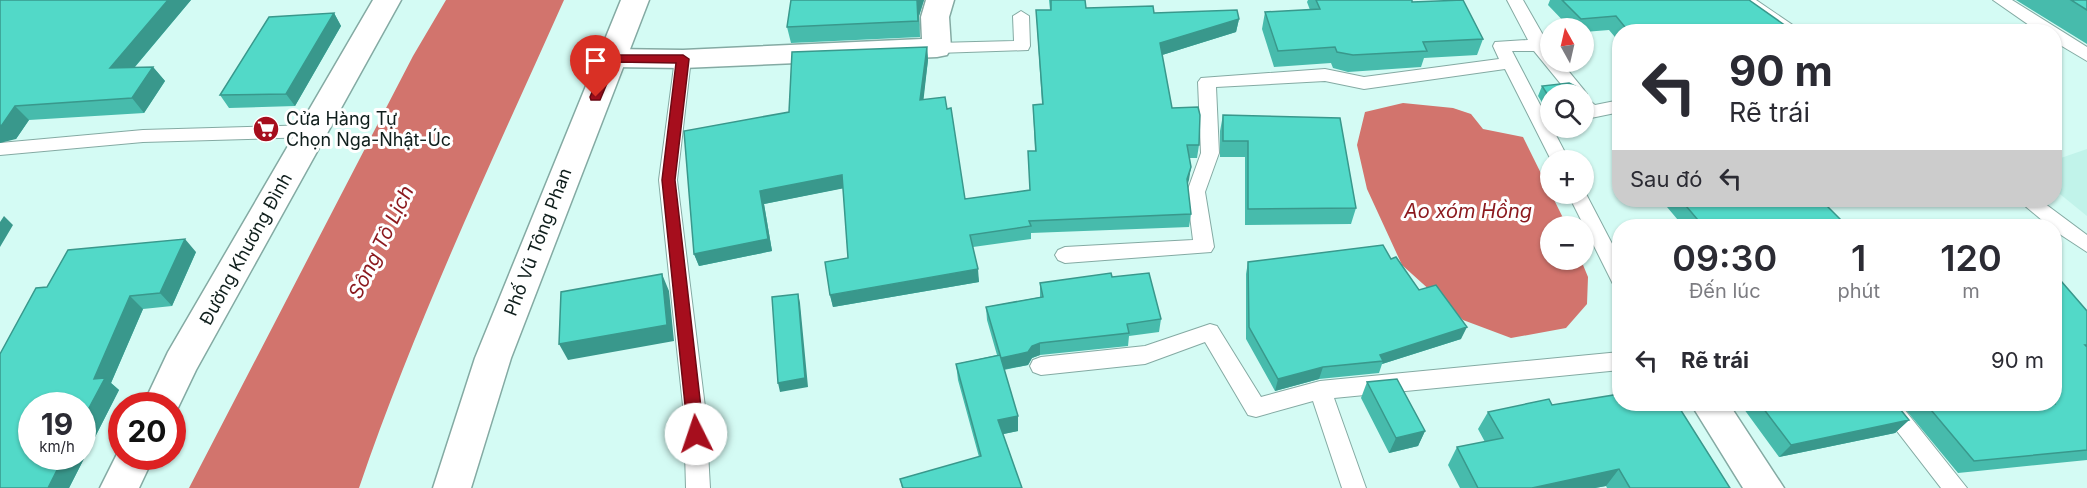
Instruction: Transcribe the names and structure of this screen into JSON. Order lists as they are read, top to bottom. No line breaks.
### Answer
{"streets":{"main road":["Phố Vũ Tông Phan","Đường Khương Đình"]},"water":["Ao xóm Hồng","Sông Tô Lịch"],"places":{"supermarket":["Cửa Hàng Tự Chọn Nga-Nhật-Úc"]},"north":"top","page":{"map_buttons":["+","−"],"turn":["90 m","Rẽ trái"],"then":"Sau đó","eta":["09:30","Đến lúc","1","phút","120","m"],"list":[{"name":"Rẽ trái","value":"90 m"}],"speed":"19 km/h","limit":"20"}}
